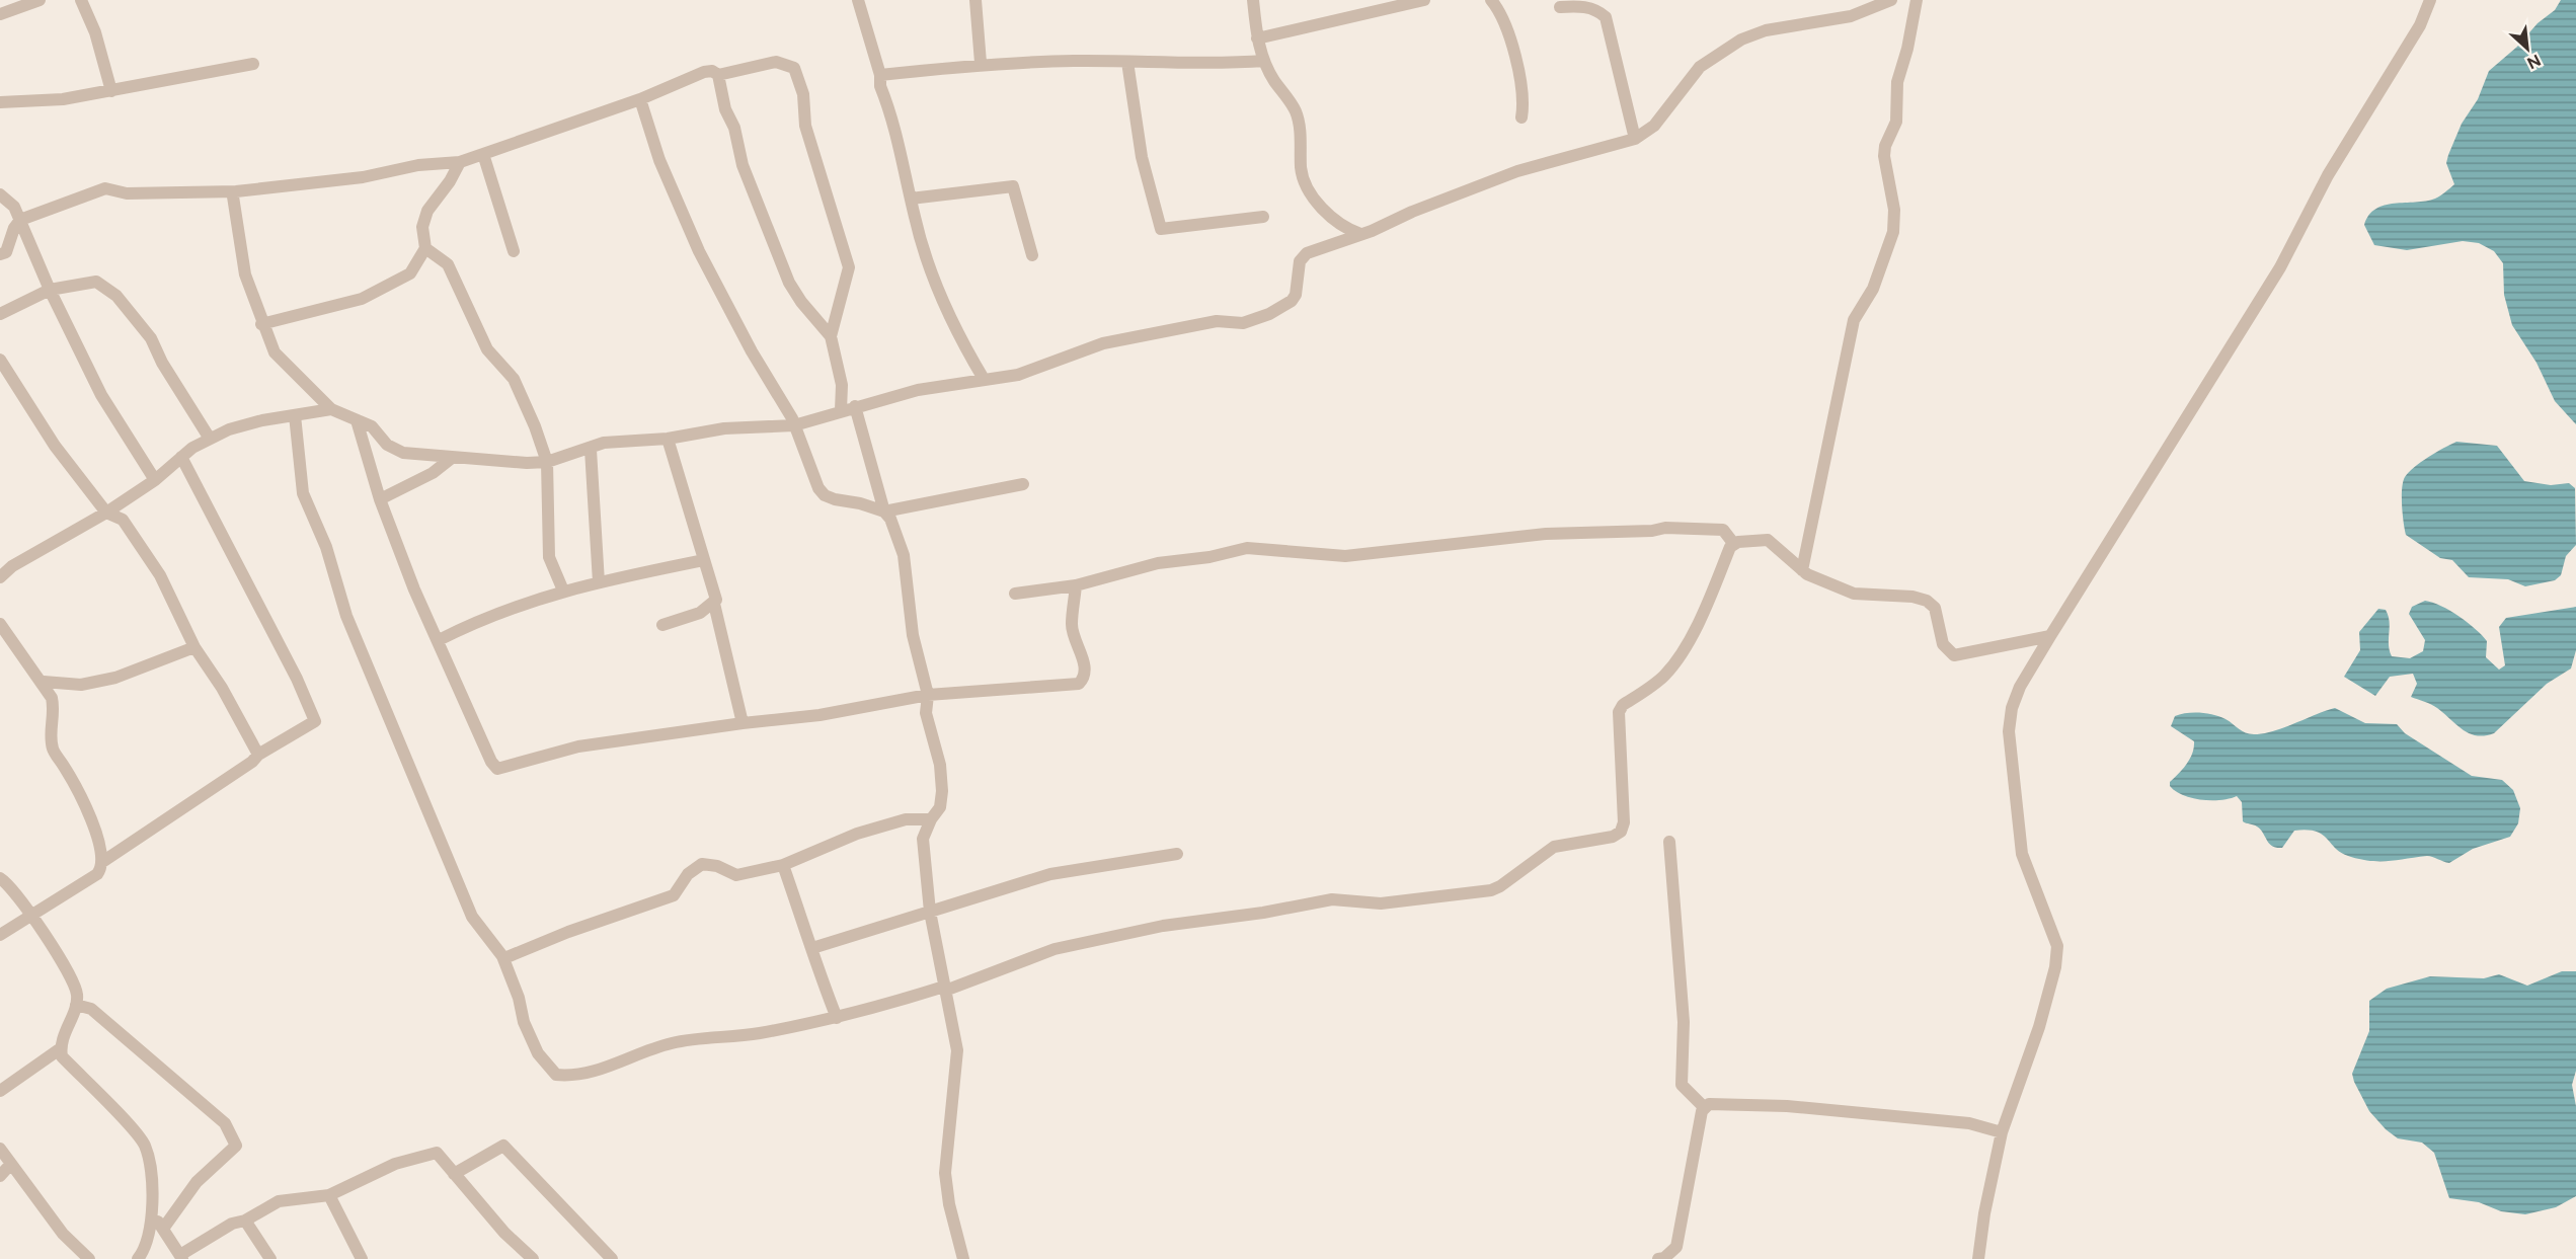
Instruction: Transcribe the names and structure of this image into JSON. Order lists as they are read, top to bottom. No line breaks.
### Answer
{"north":"bottom right"}
